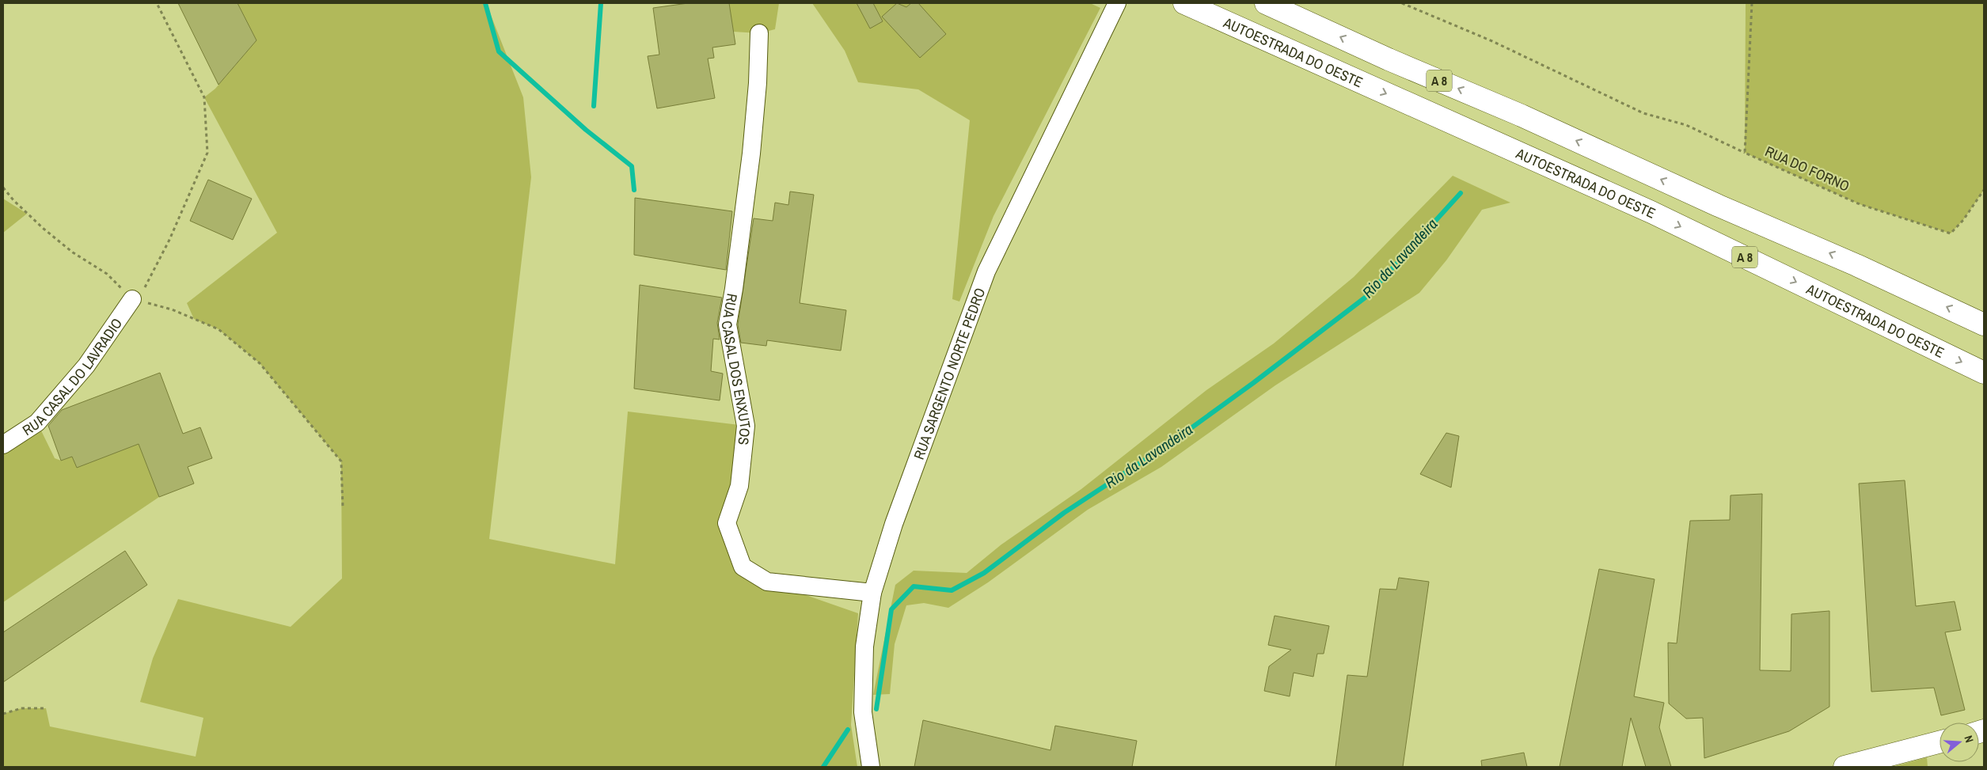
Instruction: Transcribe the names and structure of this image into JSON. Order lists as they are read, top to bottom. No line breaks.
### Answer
{"streets":{"main road":["AUTOESTRADA DO OESTE","A 8"],"street":["RUA CASAL DOS ENXUTOS","RUA SARGENTO NORTE PEDRO","RUA CASAL DO LAVRADIO"],"path":["RUA DO FORNO"]},"crossings":[["RUA CASAL DOS ENXUTOS","RUA SARGENTO NORTE PEDRO"]],"water":["Rio da Lavandeira"],"north":"right"}
